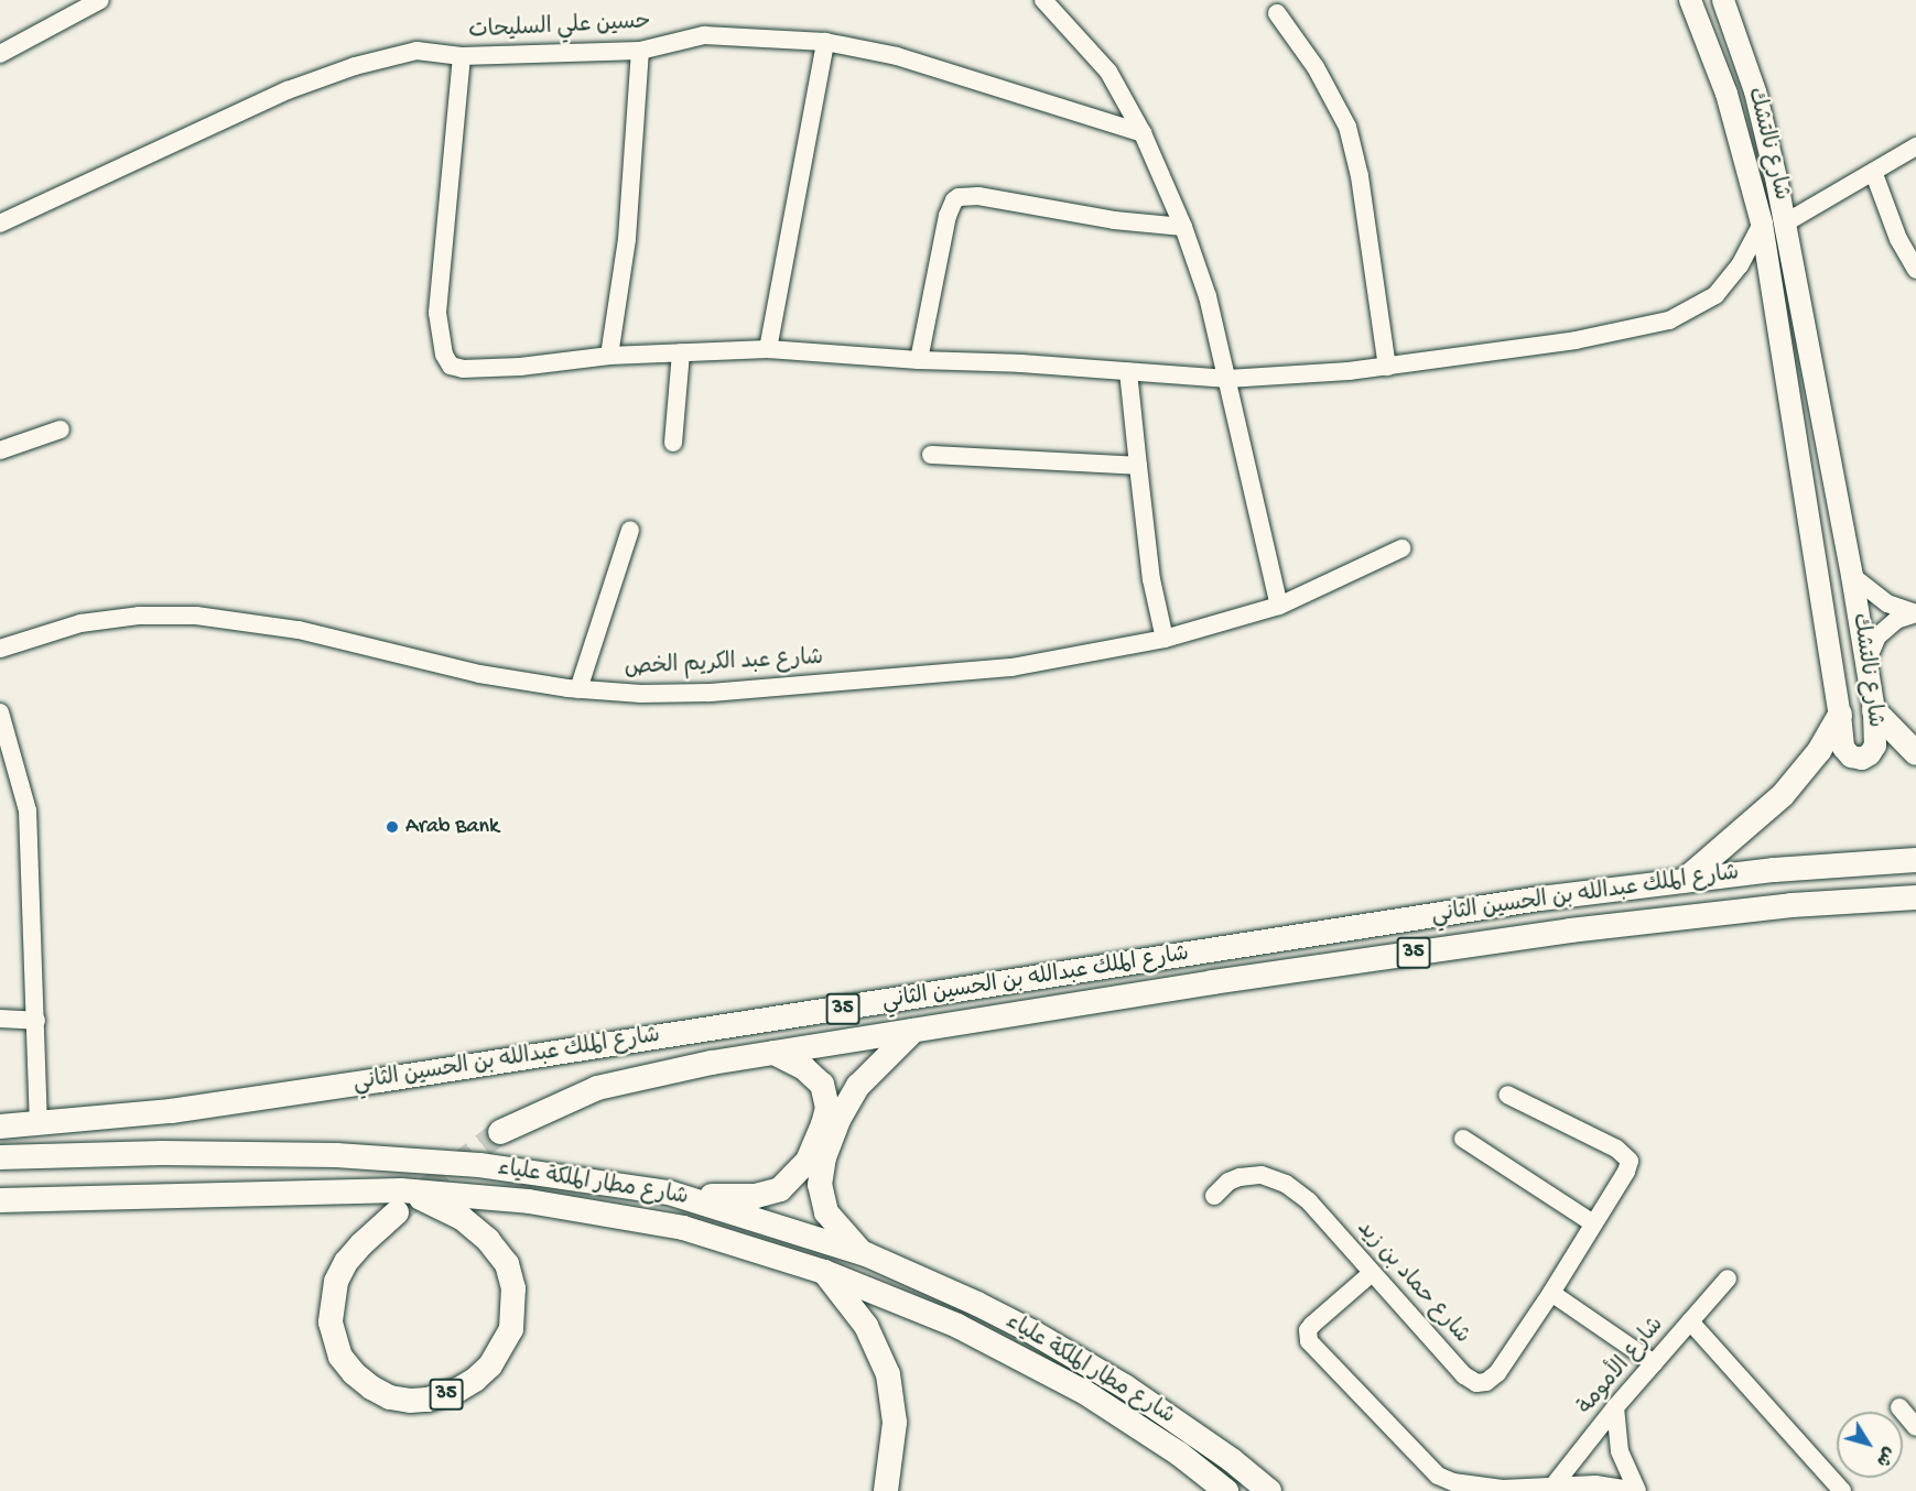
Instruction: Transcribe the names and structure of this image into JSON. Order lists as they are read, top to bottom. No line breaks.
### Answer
{"streets":{"highway":["شارع الملك عبدالله بن الحسين الثاني","35","شارع مطار الملكة علياء"],"main road":["شارع نالتشك"],"street":["حسين علي السليحات","شارع عبد الكريم الخص","شارع حماد بن زيد","شارع الأمومة"]},"crossings":[["35","شارع مطار الملكة علياء"]],"places":["Arab Bank"],"north":"bottom right"}
